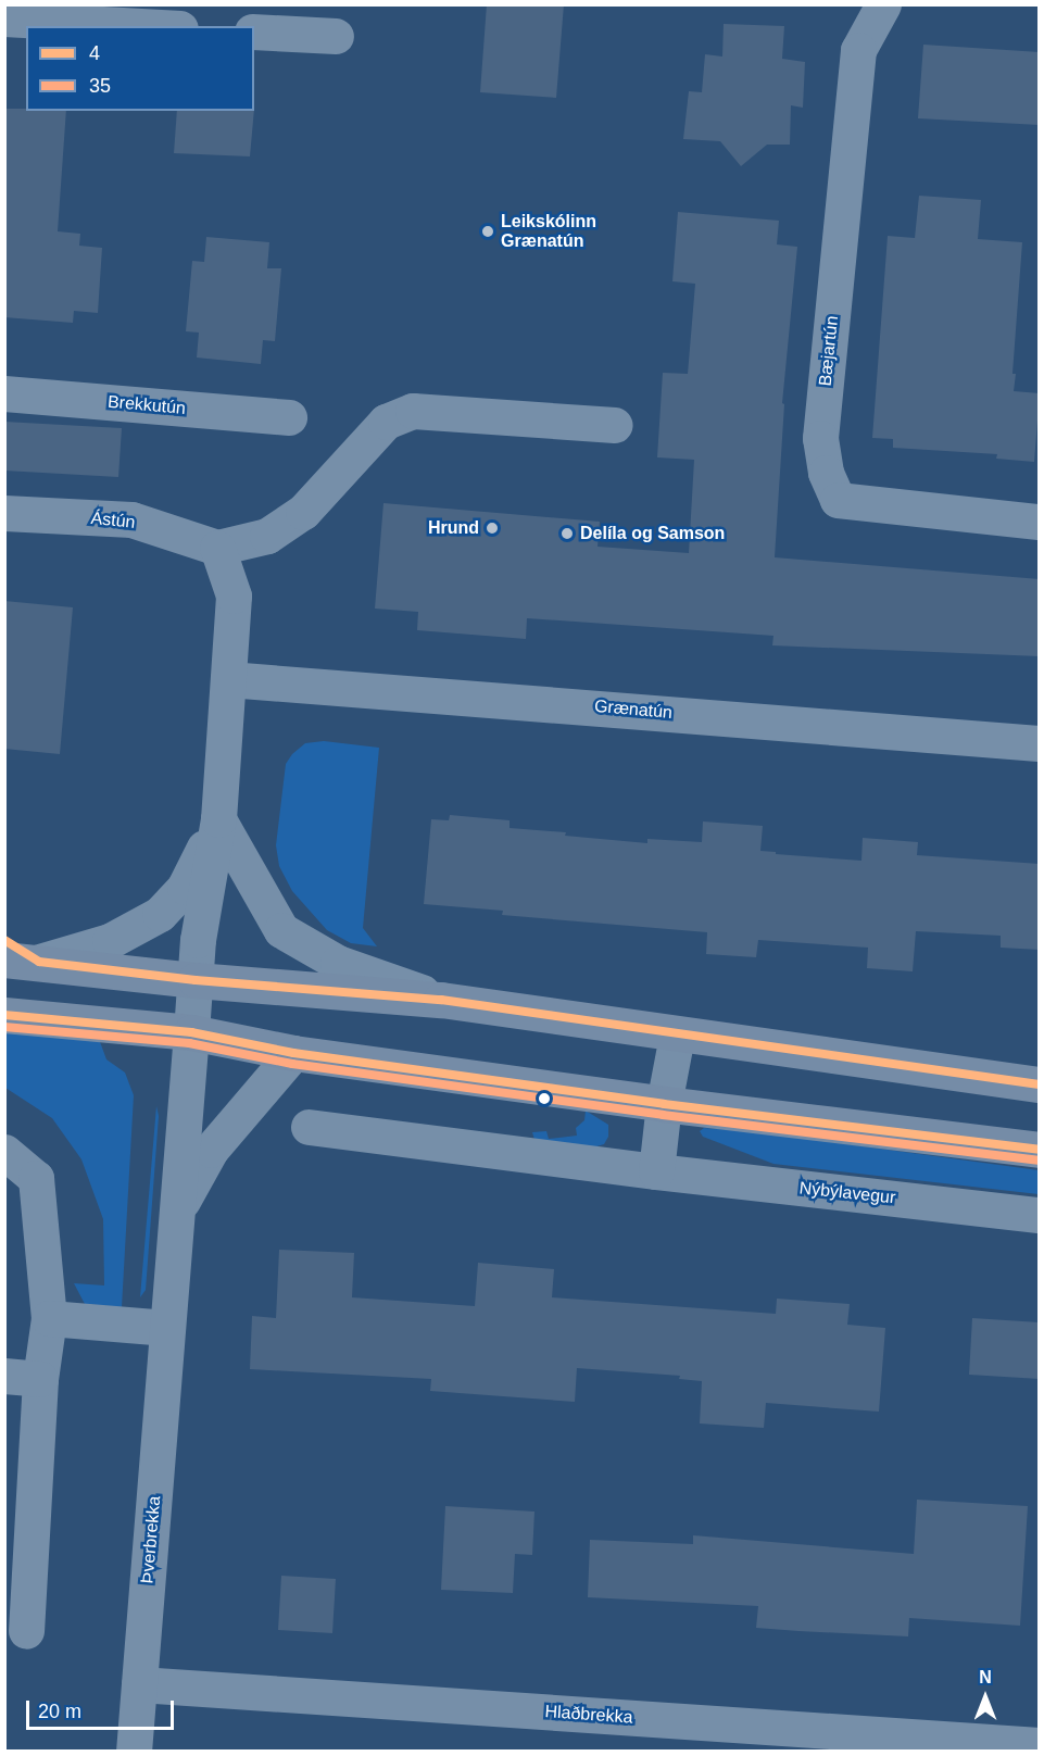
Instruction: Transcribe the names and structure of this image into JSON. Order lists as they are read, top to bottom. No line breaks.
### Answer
{"streets":{"street":["Bæjartún","Brekkutún","Ástún","Grænatún","Nýbýlavegur","Þverbrekka","Hlaðbrekka"]},"crossings":[["Þverbrekka","Hlaðbrekka"]],"places":["Leikskólinn Grænatún","Hrund","Delíla og Samson"],"lines":["transit line 4","transit line 35"],"legend":["4","35"],"scale_bar":"20 m","north":"top"}
